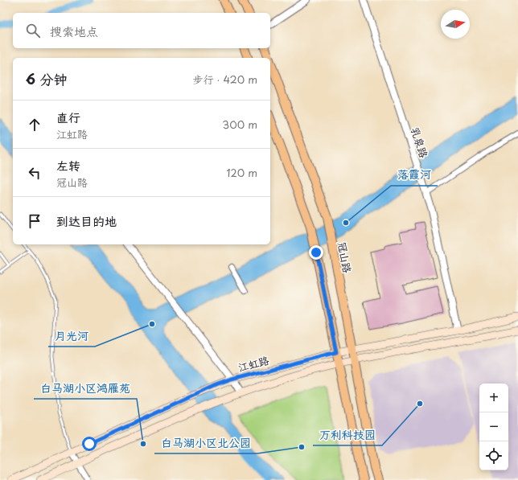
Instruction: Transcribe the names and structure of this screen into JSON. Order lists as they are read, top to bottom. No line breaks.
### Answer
{"streets":{"main road":["冠山路","江虹路"],"street":["乳泉路"]},"crossings":[["乳泉路","江虹路"],["冠山路","江虹路"]],"places":["落霞河","月光河","万利科技园","白马湖小区鸿雁苑","白马湖小区北公园"],"north":"right","page":{"search":"搜索地点","heading":["6 分钟","步行 · 420 m"],"list":[["直行","江虹路","300 m"],["左转","冠山路","120 m"],"到达目的地"],"map_buttons":["+","−"]}}
